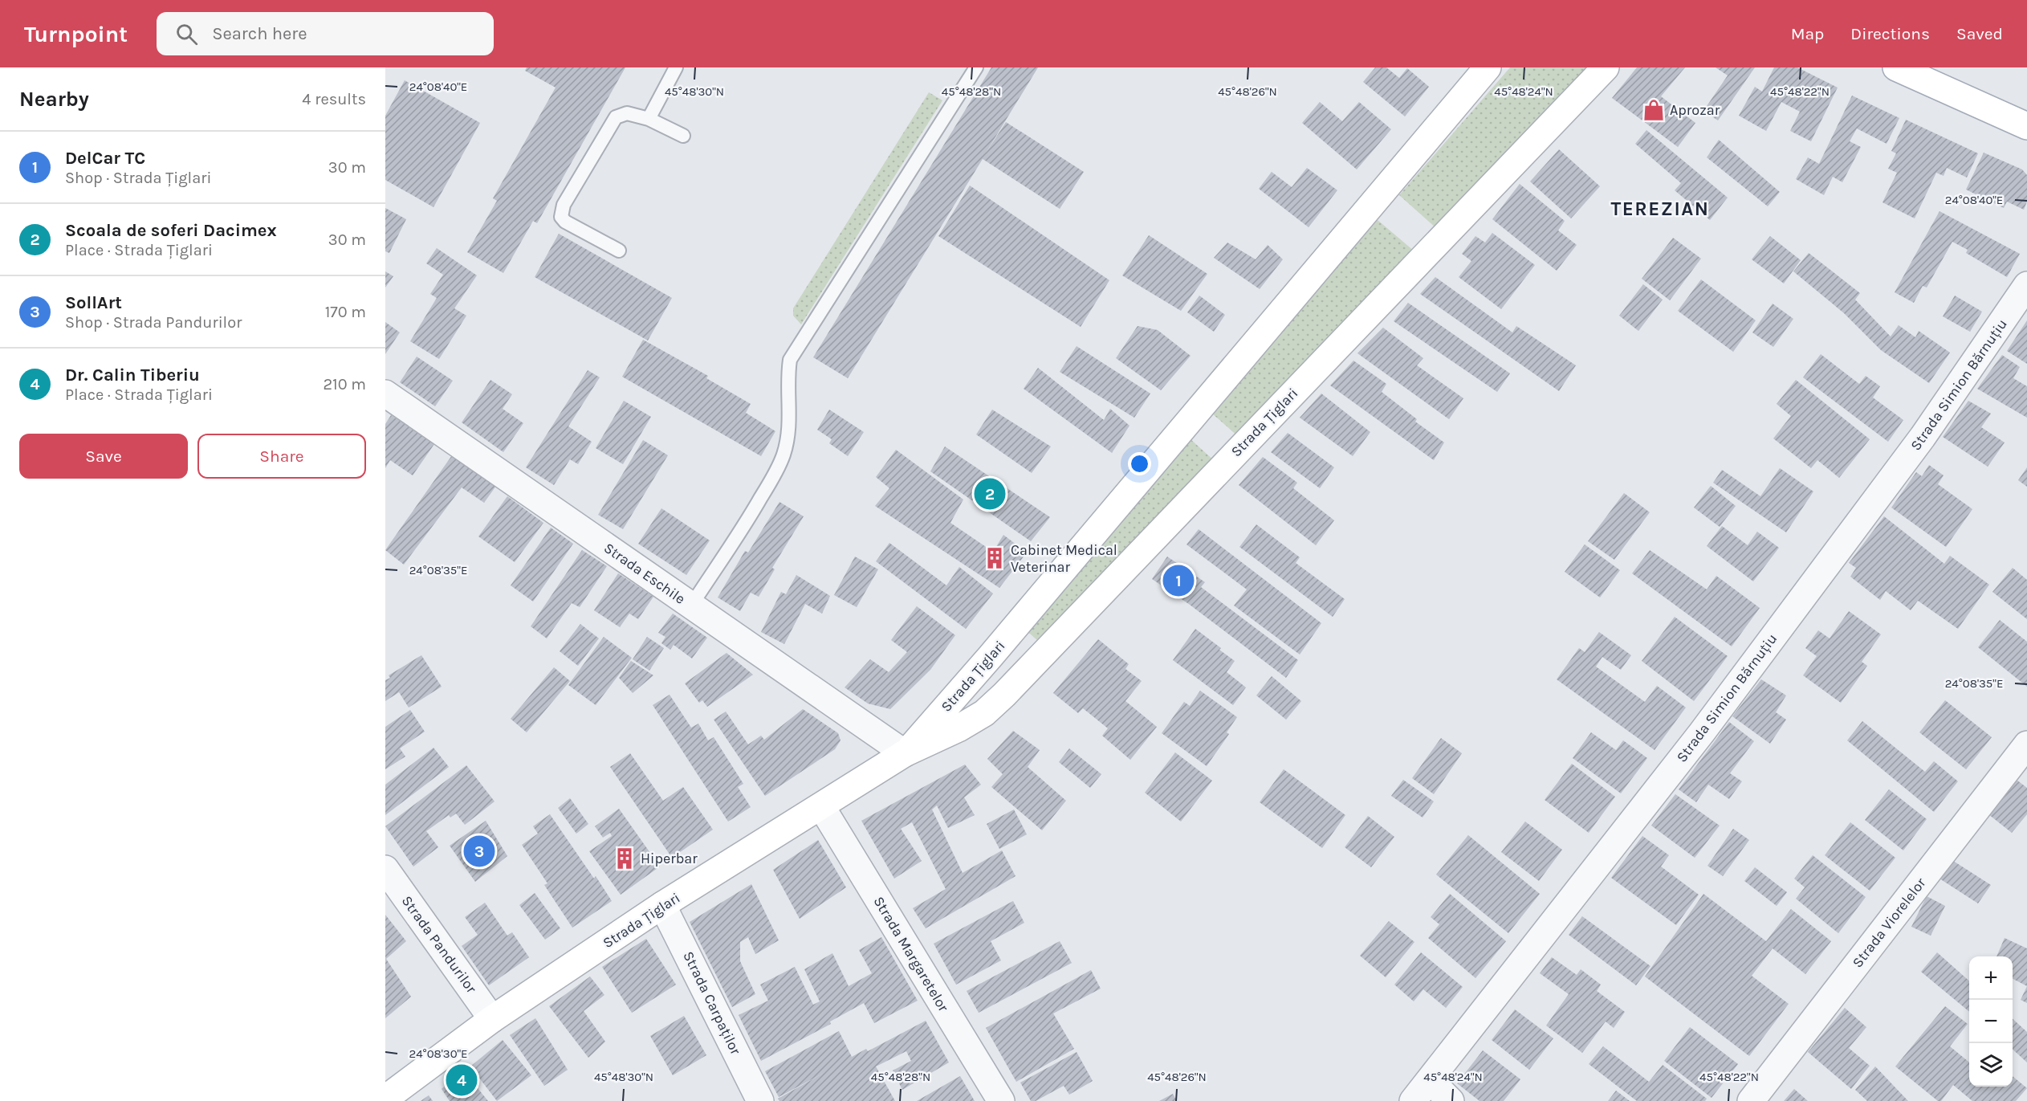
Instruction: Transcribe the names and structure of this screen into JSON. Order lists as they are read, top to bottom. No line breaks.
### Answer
{"streets":{"street":["Strada Simion Bărnuțiu","Strada Țiglari","Strada Eschile","Strada Viorelelor","Strada Pandurilor","Strada Margaretelor","Strada Carpaților"]},"crossings":[["Strada Țiglari","Strada Eschile"],["Strada Țiglari","Strada Pandurilor"],["Strada Țiglari","Strada Margaretelor"],["Strada Țiglari","Strada Carpaților"]],"districts":["TEREZIAN"],"places":{"shop":["Aprozar"],"building":["Cabinet Medical Veterinar","Hiperbar"]},"page":{"header":"Turnpoint","search":"Search here","nav":["Map","Directions","Saved"],"heading":["Nearby","4 results"],"list":[{"mark":"1","name":"DelCar TC","note":"Shop · Strada Țiglari","value":"30 m"},{"mark":"2","name":"Scoala de soferi Dacimex","note":"Place · Strada Țiglari","value":"30 m"},{"mark":"3","name":"SollArt","note":"Shop · Strada Pandurilor","value":"170 m"},{"mark":"4","name":"Dr. Calin Tiberiu","note":"Place · Strada Țiglari","value":"210 m"}],"buttons":["Save","Share"],"pins":["2","1","3","4"],"map_buttons":["+","−"]},"coordinates":["24°08'40\"E","45°48'30\"N","45°48'28\"N","45°48'26\"N","45°48'24\"N","45°48'22\"N","24°08'35\"E","24°08'30\"E"]}
